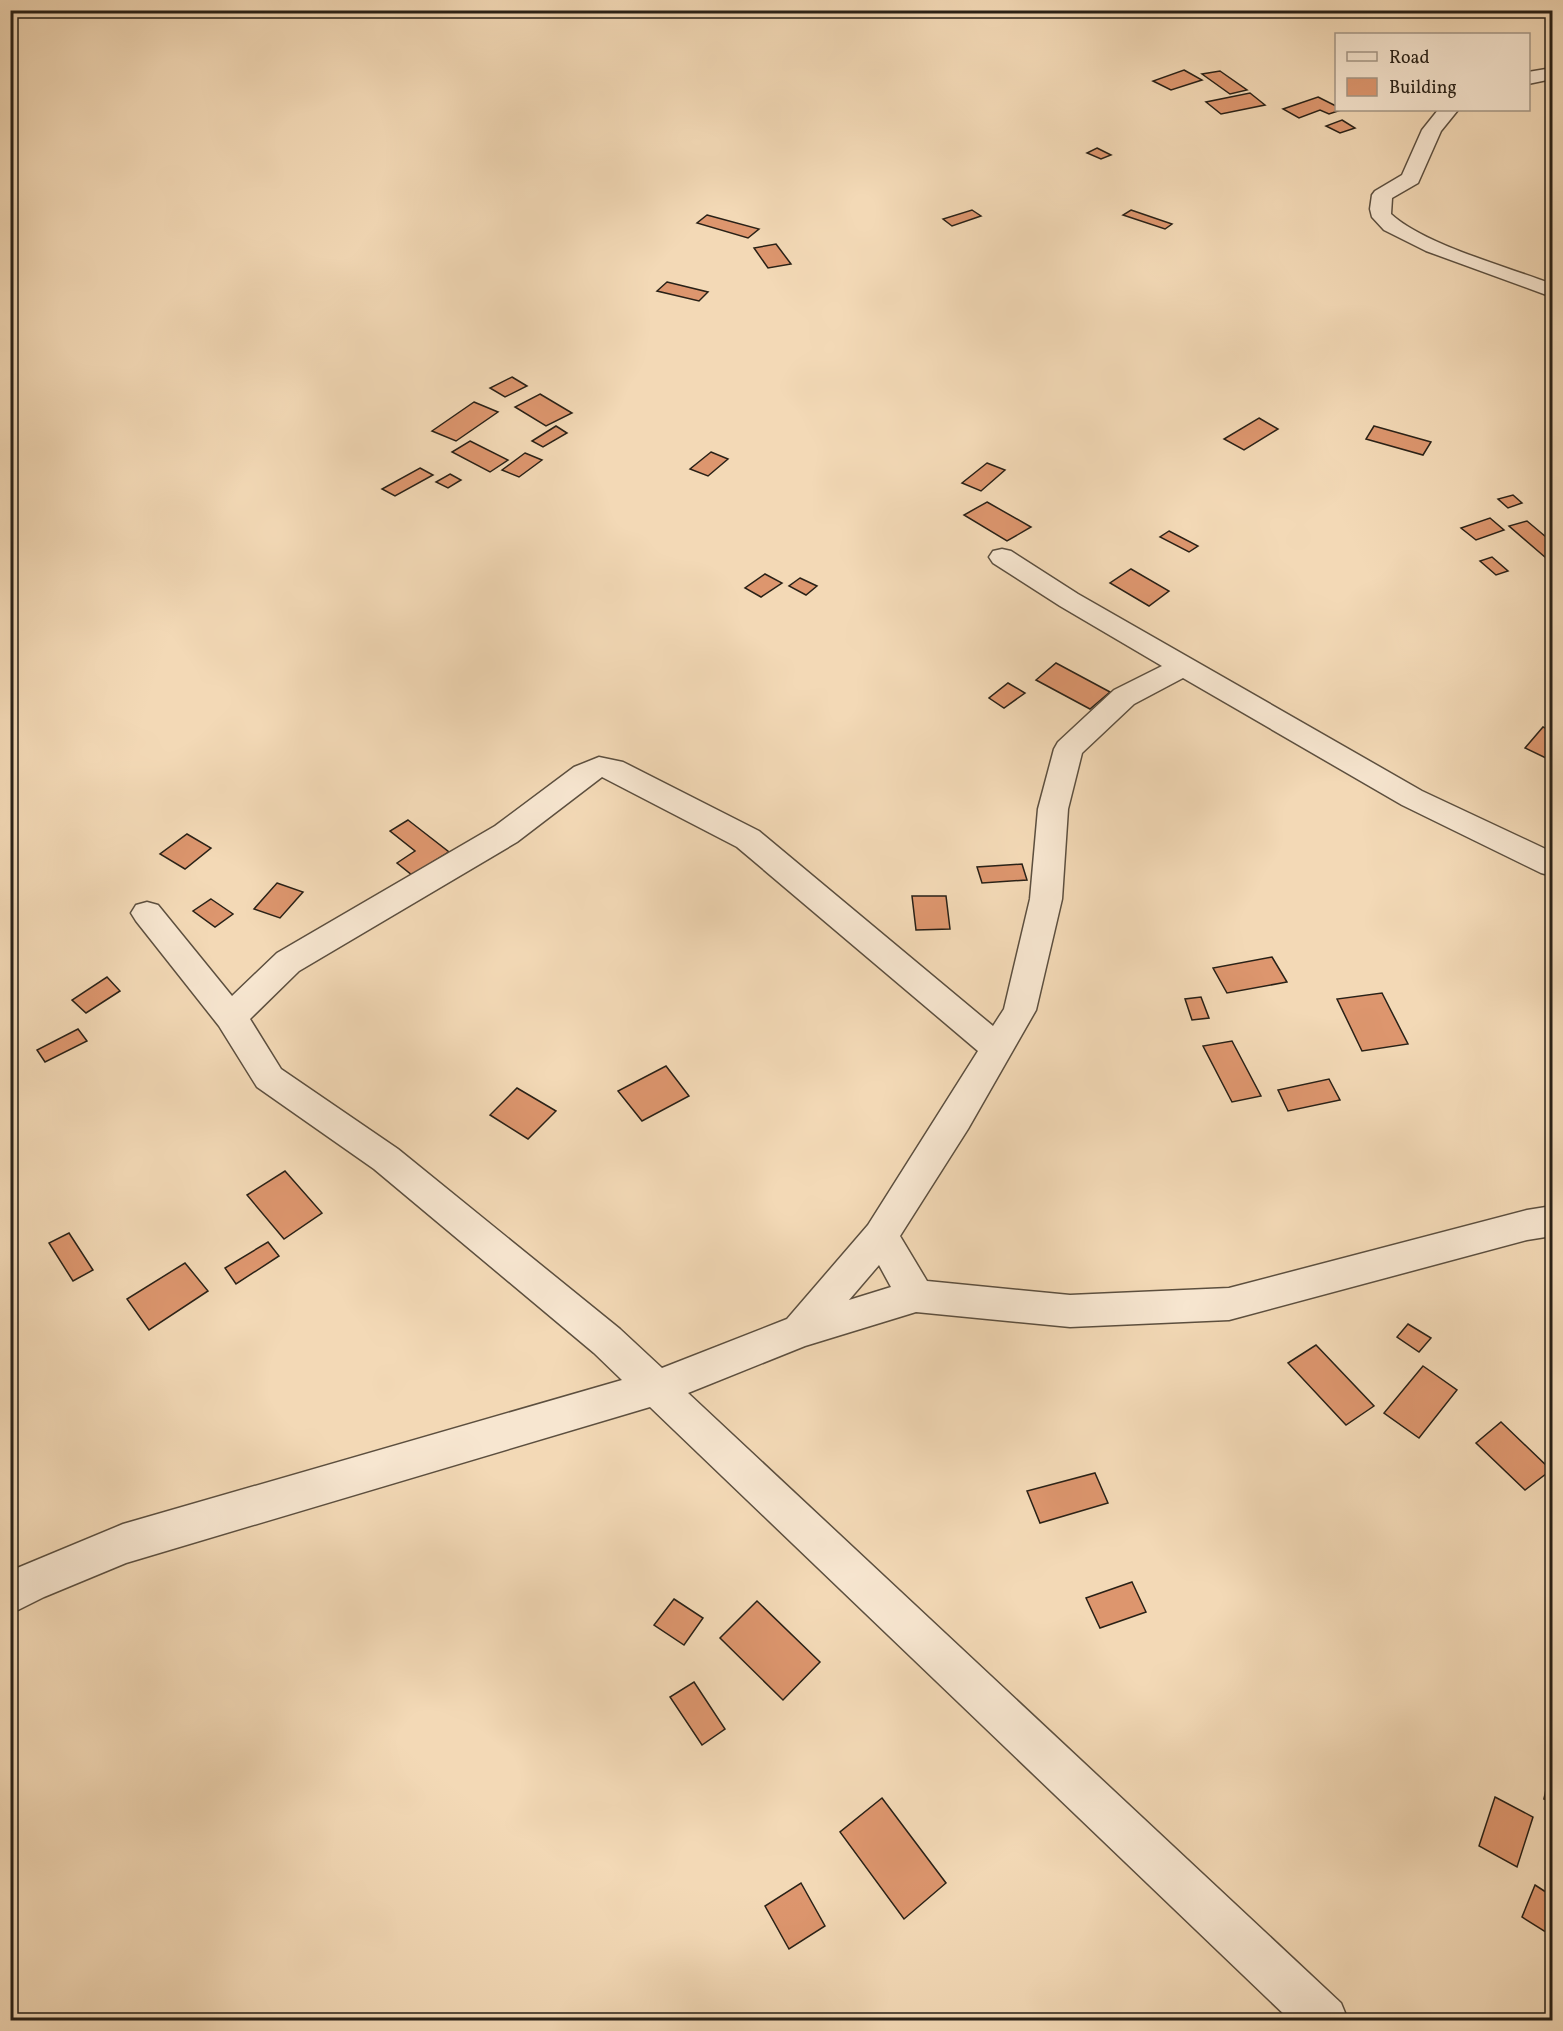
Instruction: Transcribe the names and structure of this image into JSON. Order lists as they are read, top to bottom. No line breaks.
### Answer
{"legend":["Road","Building"]}
